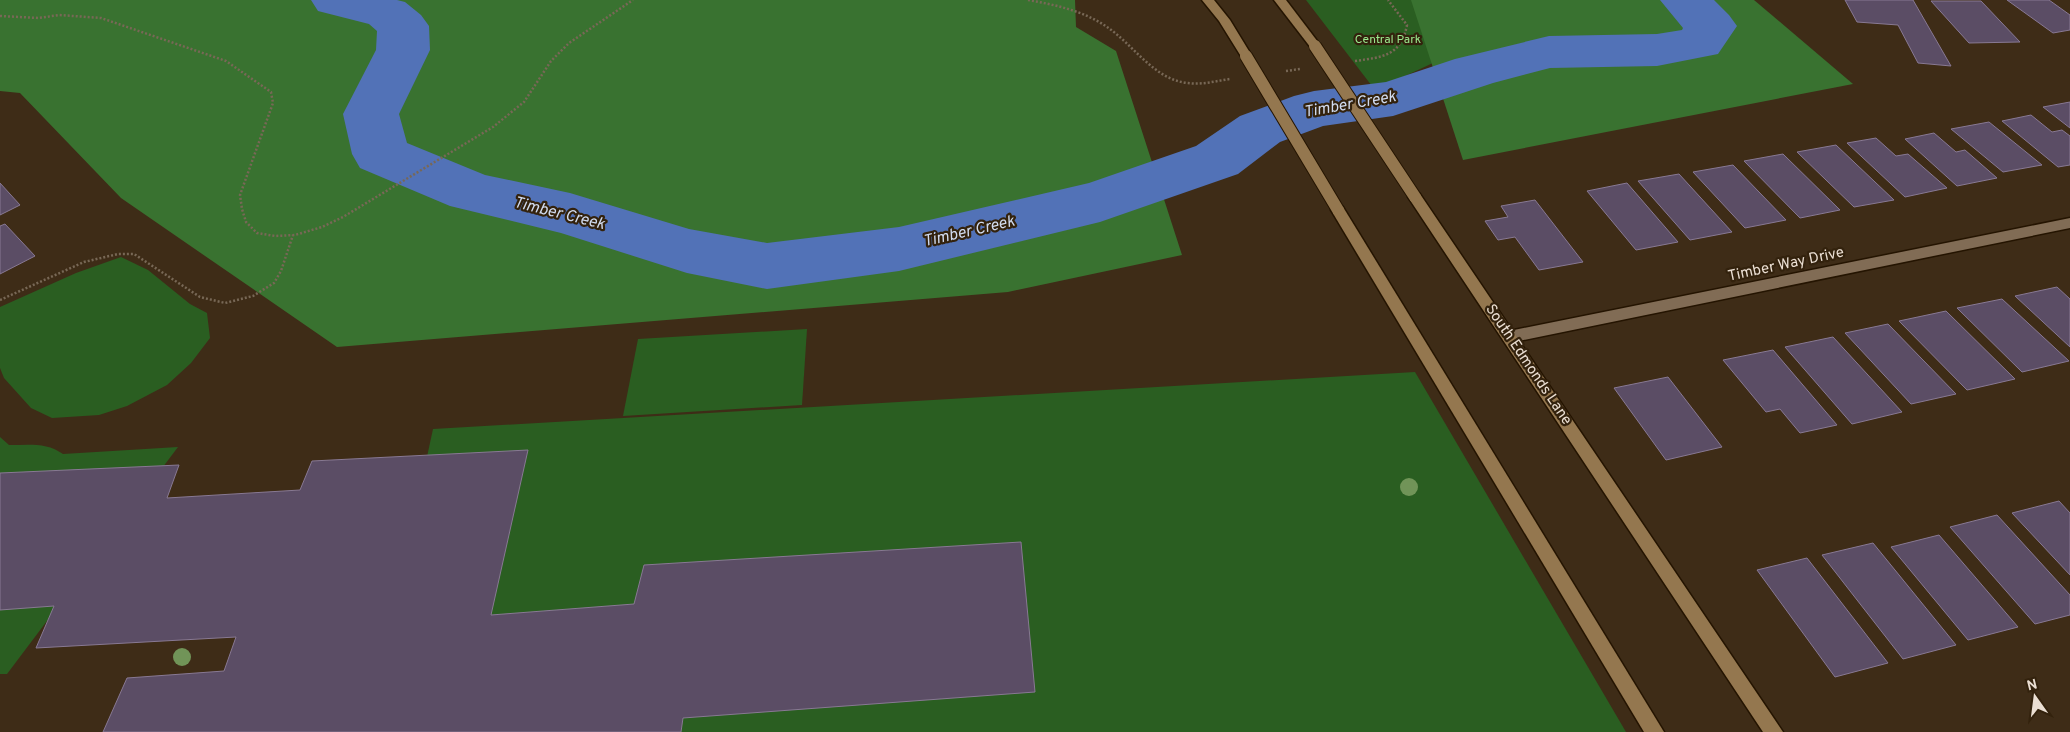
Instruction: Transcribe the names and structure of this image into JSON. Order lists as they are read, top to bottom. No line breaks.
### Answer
{"streets":{"main road":["South Edmonds Lane"],"street":["Timber Way Drive"]},"crossings":[["Timber Way Drive","South Edmonds Lane"]],"water":["Timber Creek"],"parks":["Central Park"],"north":"top"}
